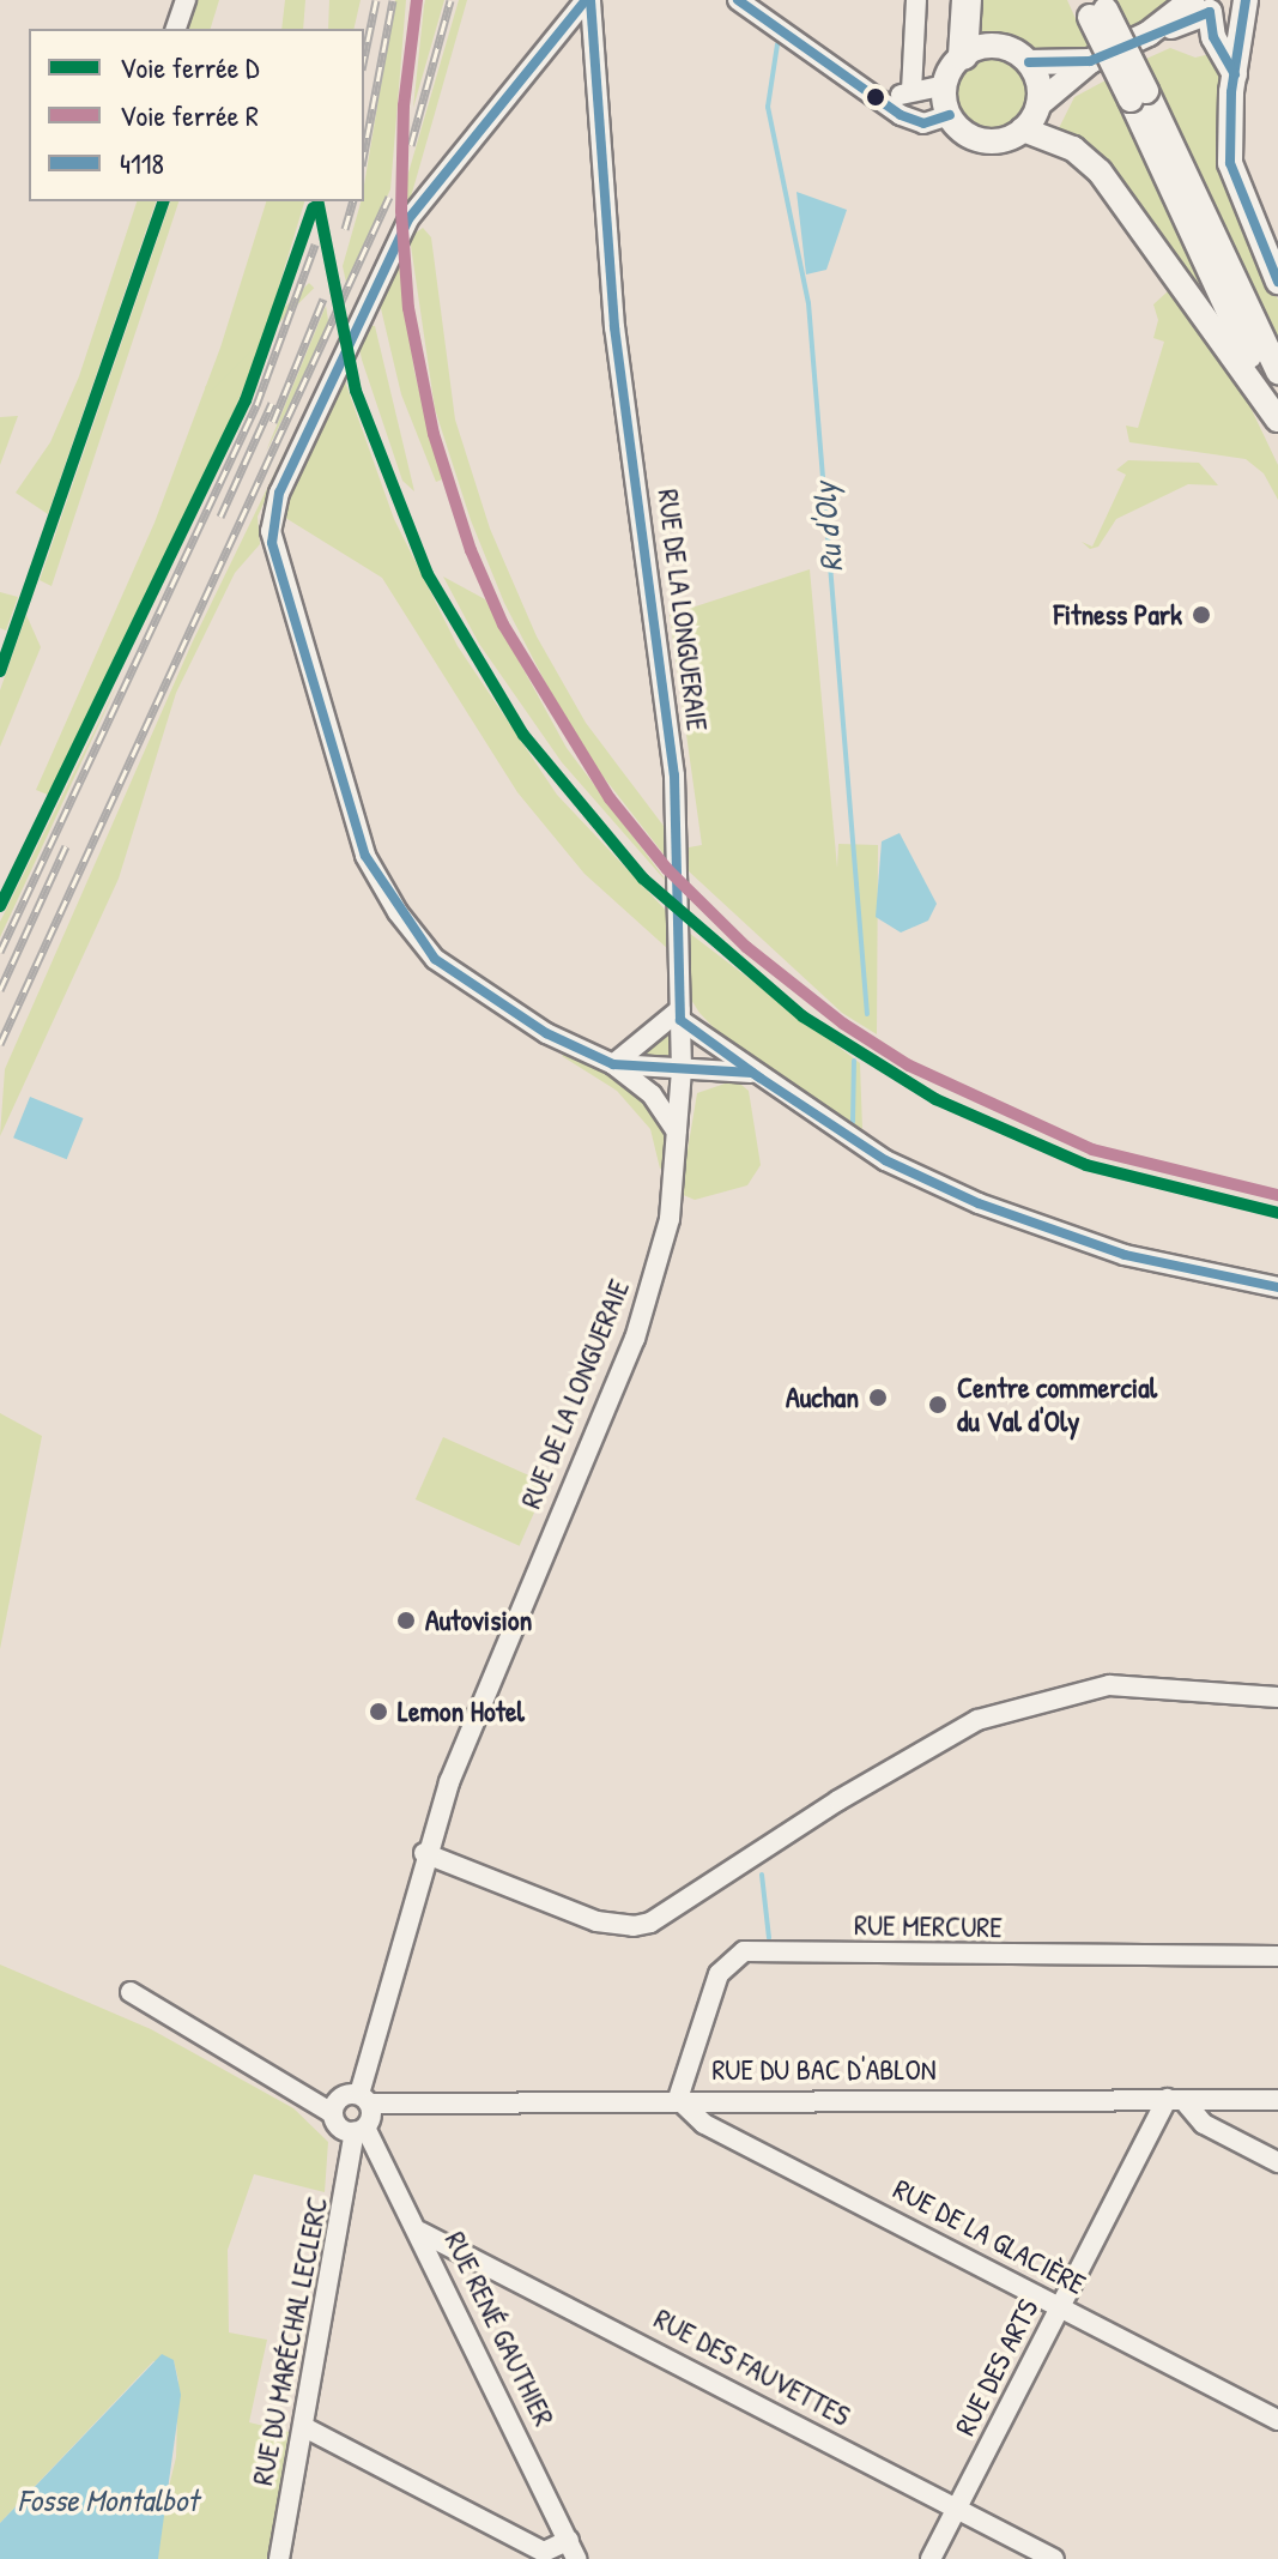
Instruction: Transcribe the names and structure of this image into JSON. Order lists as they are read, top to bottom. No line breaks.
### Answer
{"streets":{"street":["RUE DE LA LONGUERAIE","RUE MERCURE","RUE DU BAC D'ABLON","RUE DE LA GLACIÈRE","RUE RENÉ GAUTHIER","RUE DU MARÉCHAL LECLERC","RUE DES FAUVETTES","RUE DES ARTS"]},"crossings":[["RUE DE LA LONGUERAIE","RUE DU BAC D'ABLON"],["RUE DE LA LONGUERAIE","RUE DU MARÉCHAL LECLERC"],["RUE MERCURE","RUE DU BAC D'ABLON"],["RUE MERCURE","RUE DE LA GLACIÈRE"],["RUE DU BAC D'ABLON","RUE DE LA GLACIÈRE"],["RUE DU BAC D'ABLON","RUE DU MARÉCHAL LECLERC"],["RUE DU BAC D'ABLON","RUE DES ARTS"],["RUE DE LA GLACIÈRE","RUE DES ARTS"],["RUE RENÉ GAUTHIER","RUE DU MARÉCHAL LECLERC"],["RUE RENÉ GAUTHIER","RUE DES FAUVETTES"],["RUE DES FAUVETTES","RUE DES ARTS"]],"water":["Ru d'Oly","Fosse Montalbot"],"places":["Fitness Park","Auchan","Centre commercial du Val d'Oly","Autovision","Lemon Hotel"],"lines":["rail line R","transit line 4118","rail line D"],"legend":["Voie ferrée D","Voie ferrée R","4118"]}
